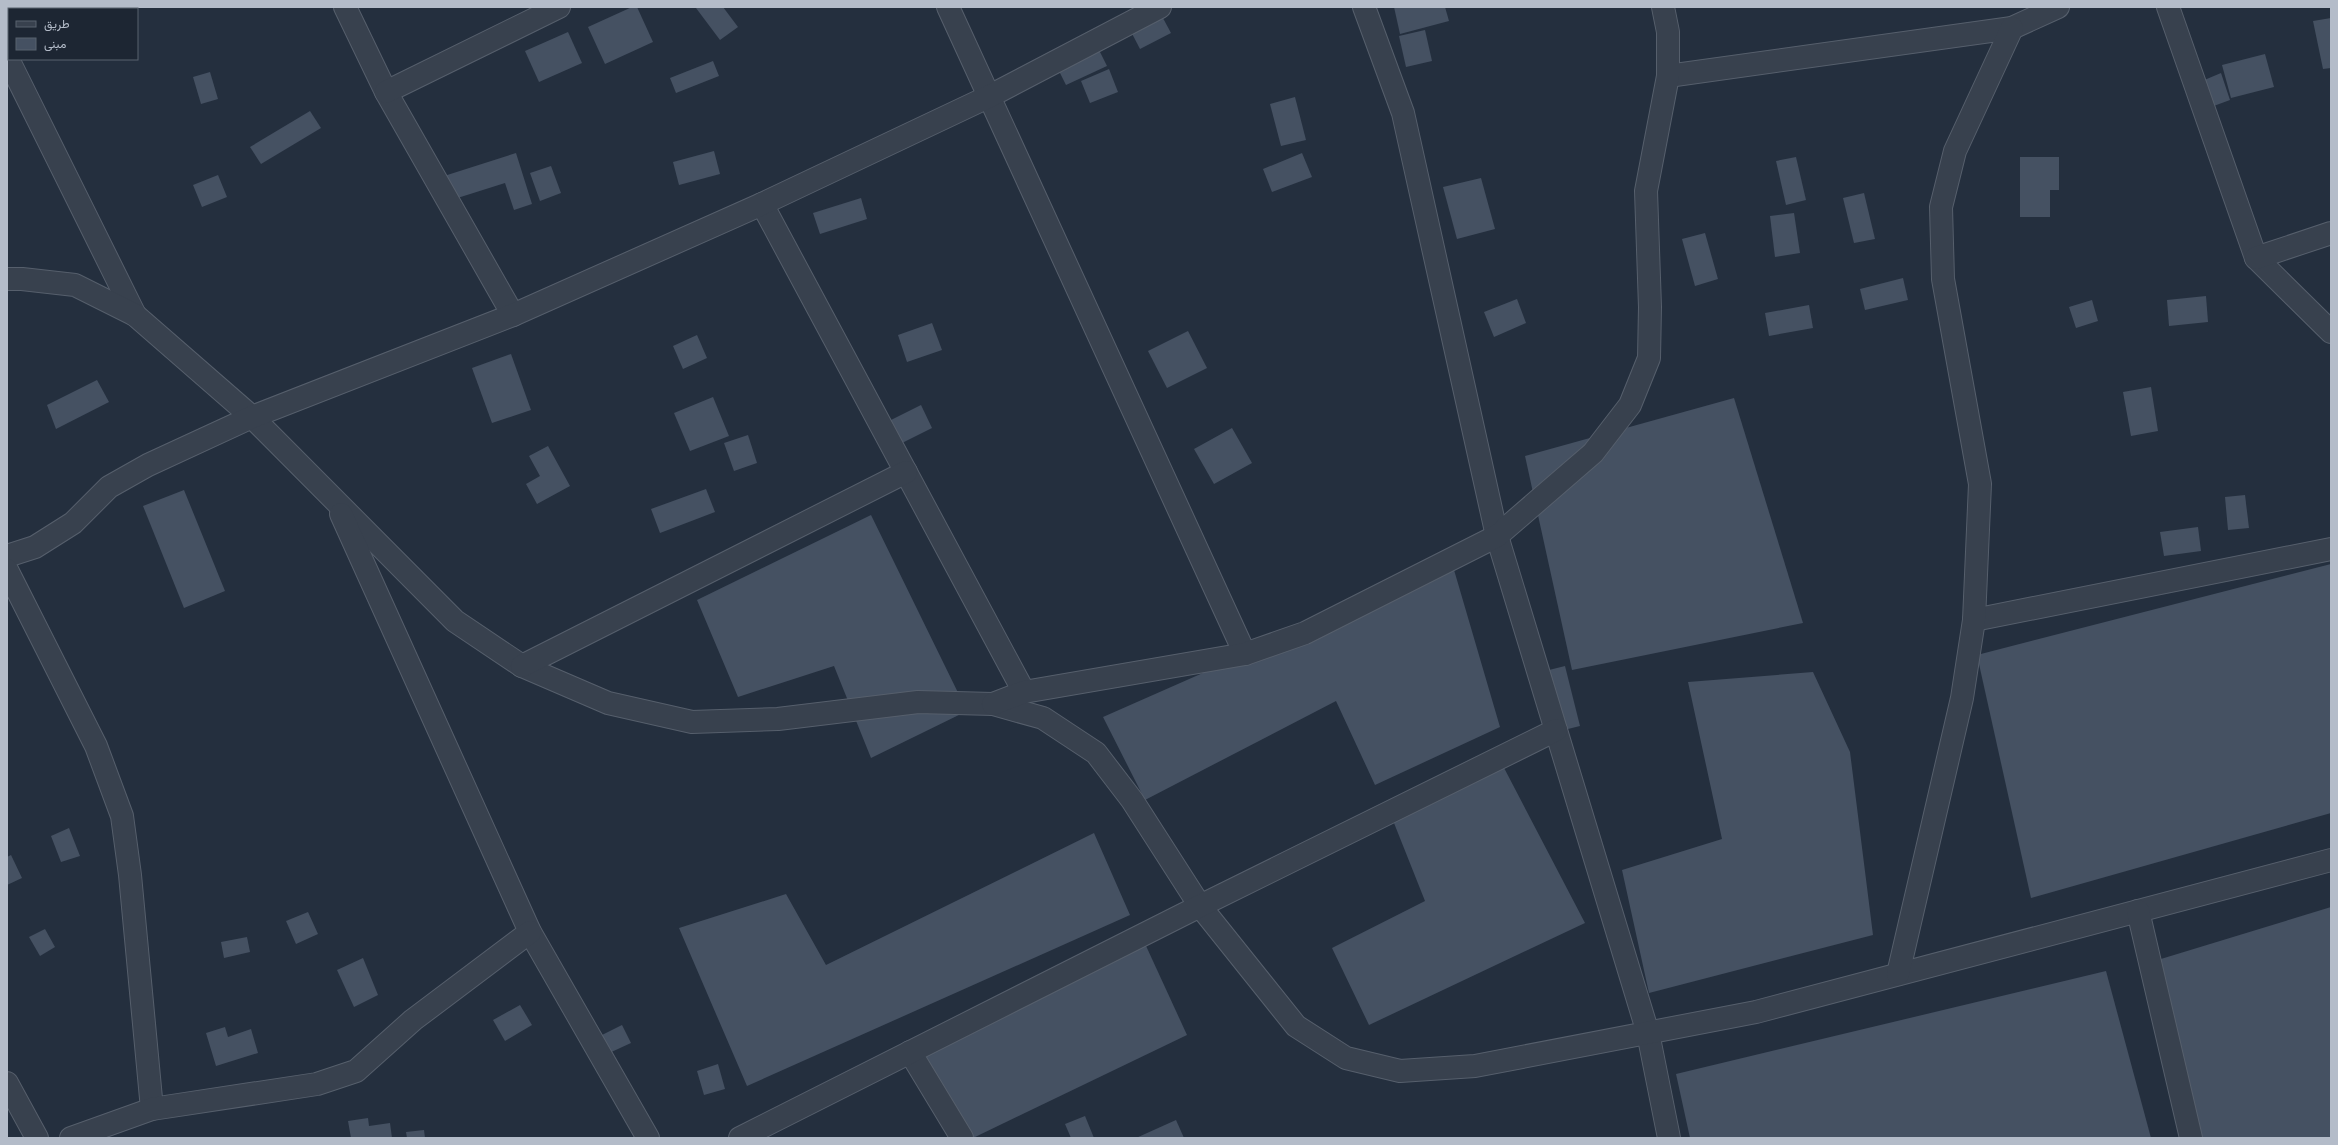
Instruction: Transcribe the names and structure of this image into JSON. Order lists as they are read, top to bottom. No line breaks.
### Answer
{"legend":["طريق","مبنى"]}
